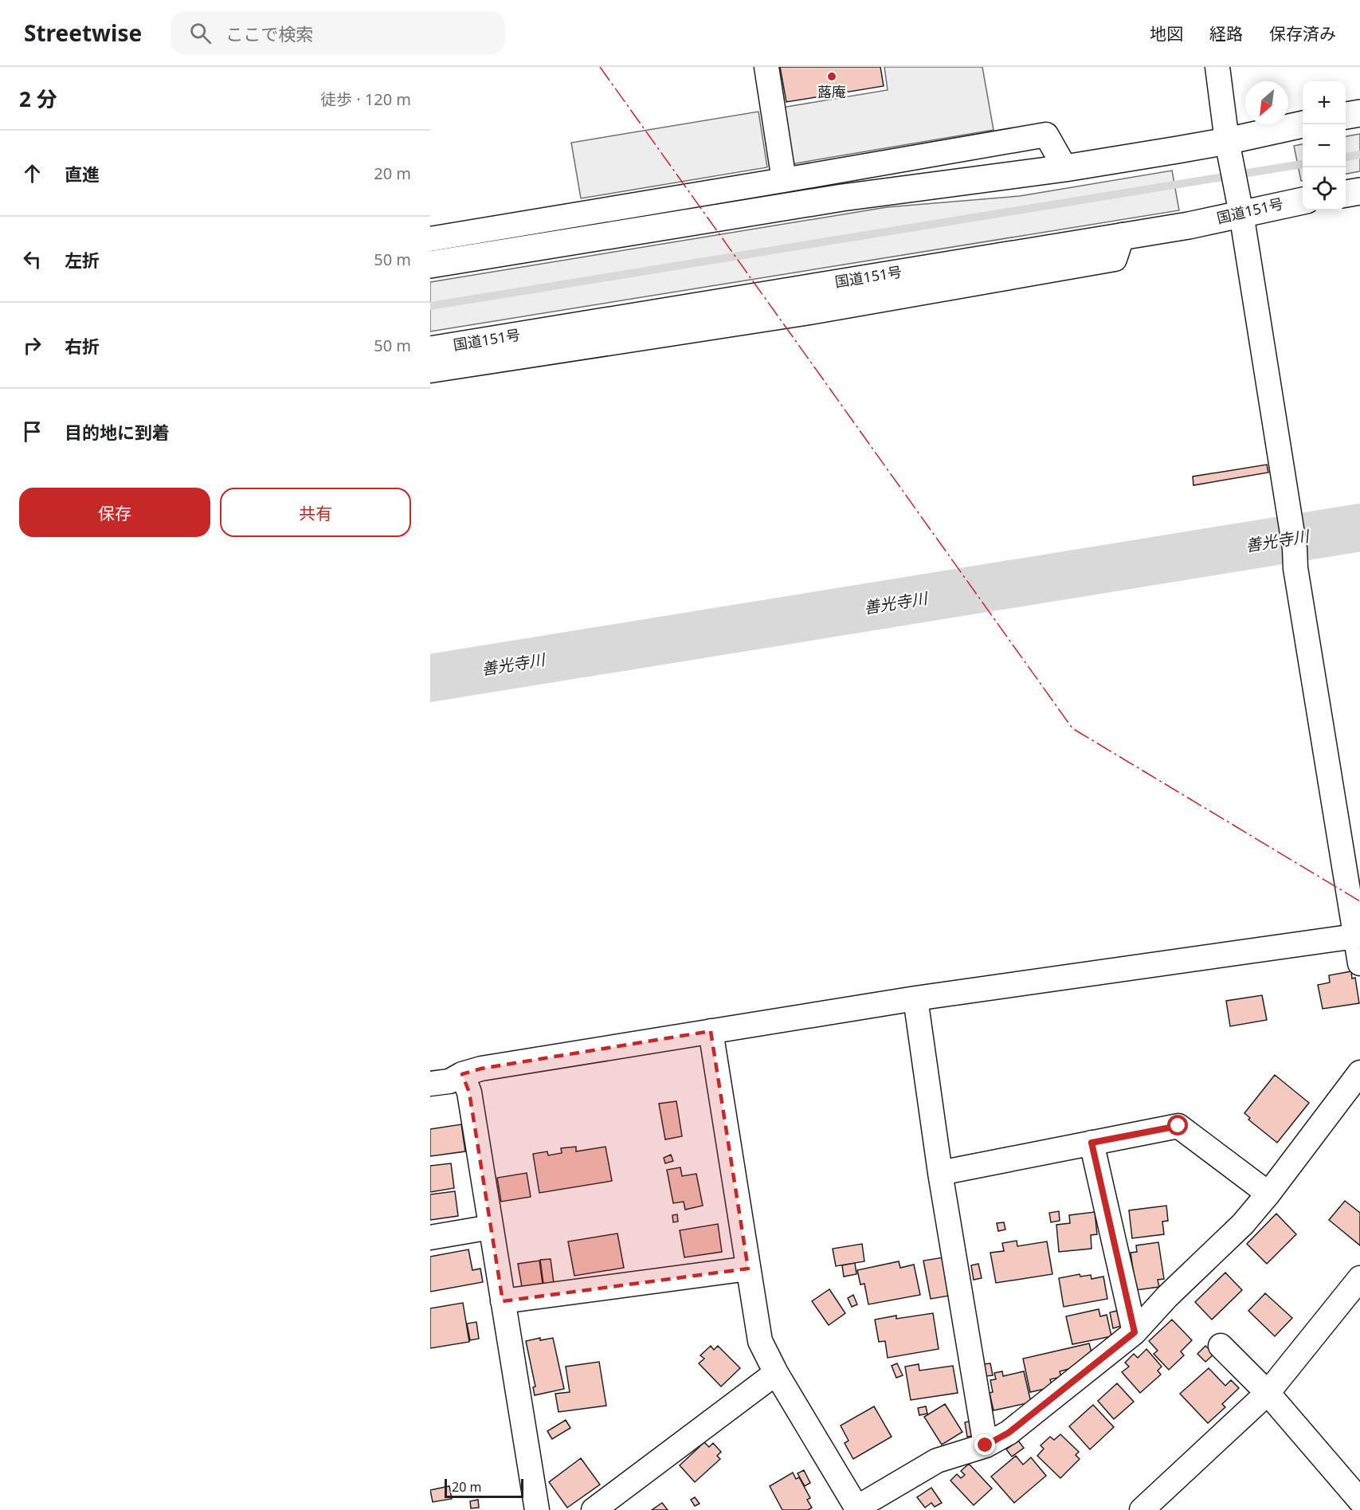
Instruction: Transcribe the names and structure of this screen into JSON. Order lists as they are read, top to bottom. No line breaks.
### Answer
{"streets":{"highway":["国道151号"]},"water":["善光寺川"],"places":["蕗庵"],"scale_bar":"20 m","north":"bottom left","page":{"header":"Streetwise","search":"ここで検索","nav":["地図","経路","保存済み"],"heading":["2 分","徒歩 · 120 m"],"map_buttons":["+","−"],"list":[["直進","20 m"],["左折","50 m"],["右折","50 m"],"目的地に到着"],"buttons":["保存","共有"],"scale":"20 m"}}
